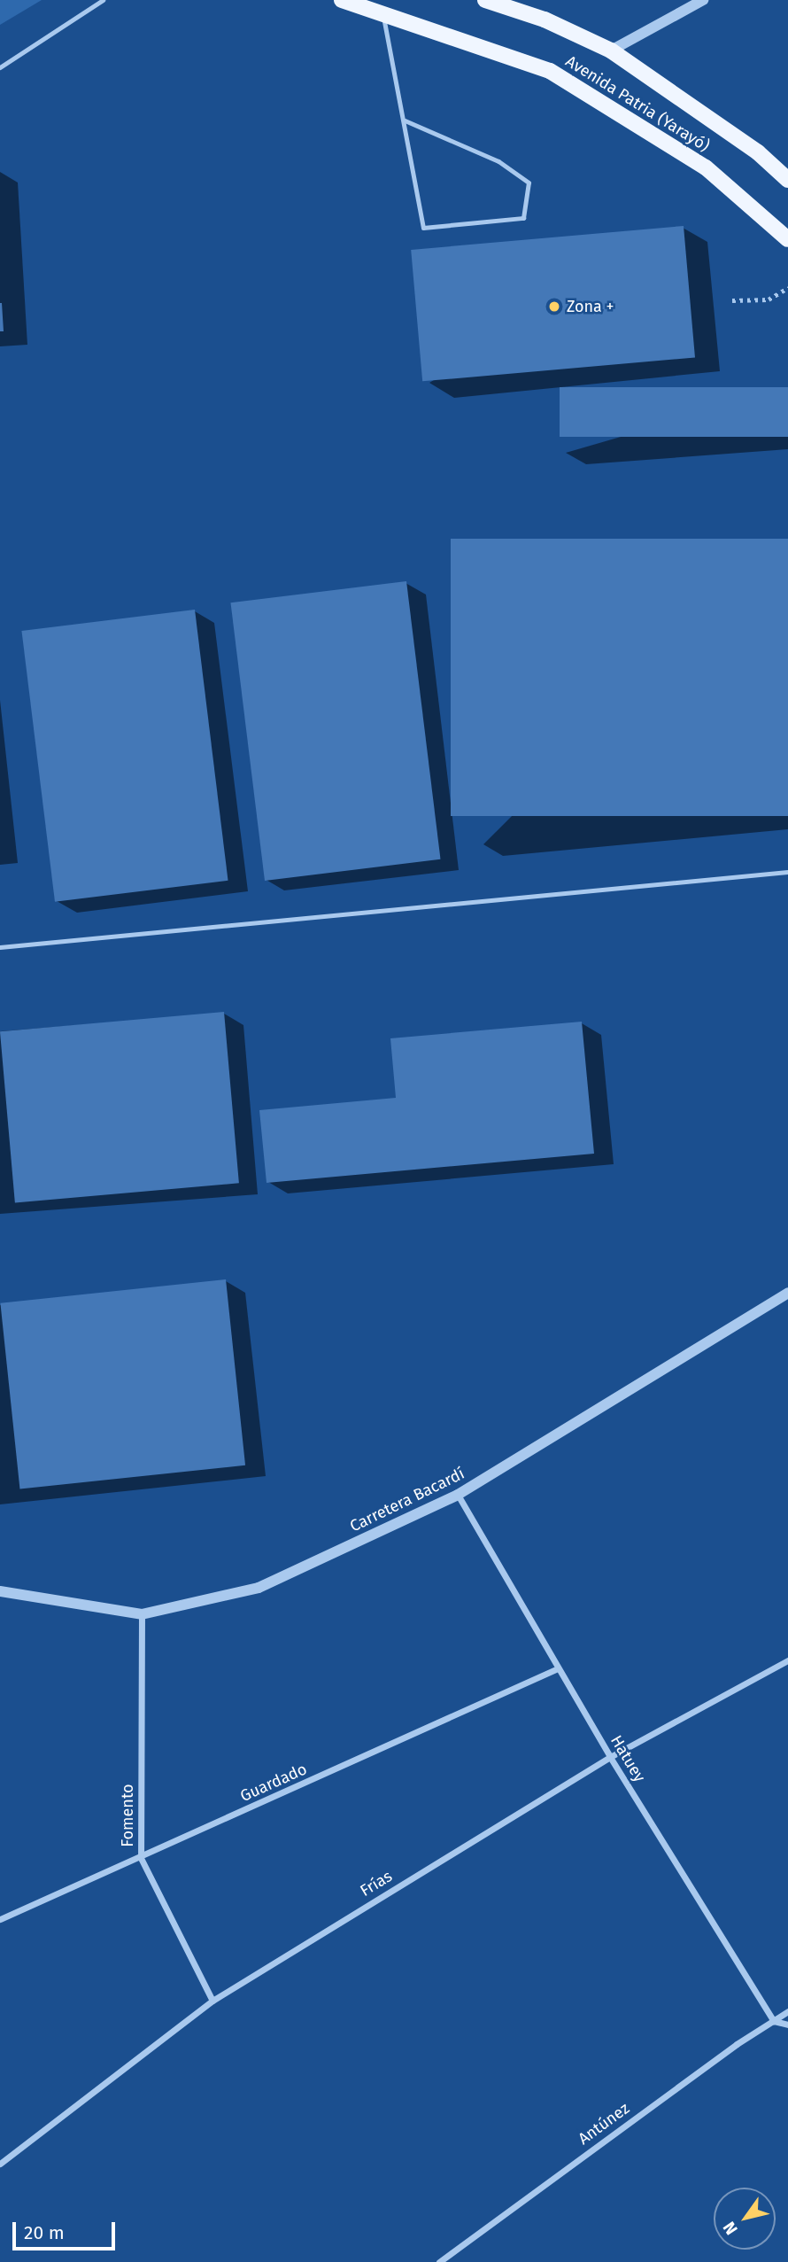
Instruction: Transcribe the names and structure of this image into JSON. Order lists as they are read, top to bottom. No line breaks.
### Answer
{"streets":{"main road":["Avenida Patria (Yarayó)"],"street":["Carretera Bacardí","Hatuey","Guardado","Fomento","Frías","Antúnez"]},"crossings":[["Carretera Bacardí","Hatuey"],["Carretera Bacardí","Fomento"],["Hatuey","Guardado"],["Hatuey","Frías"],["Hatuey","Antúnez"],["Guardado","Fomento"],["Fomento","Frías"]],"places":["Zona +"],"scale_bar":"20 m","north":"bottom left"}
